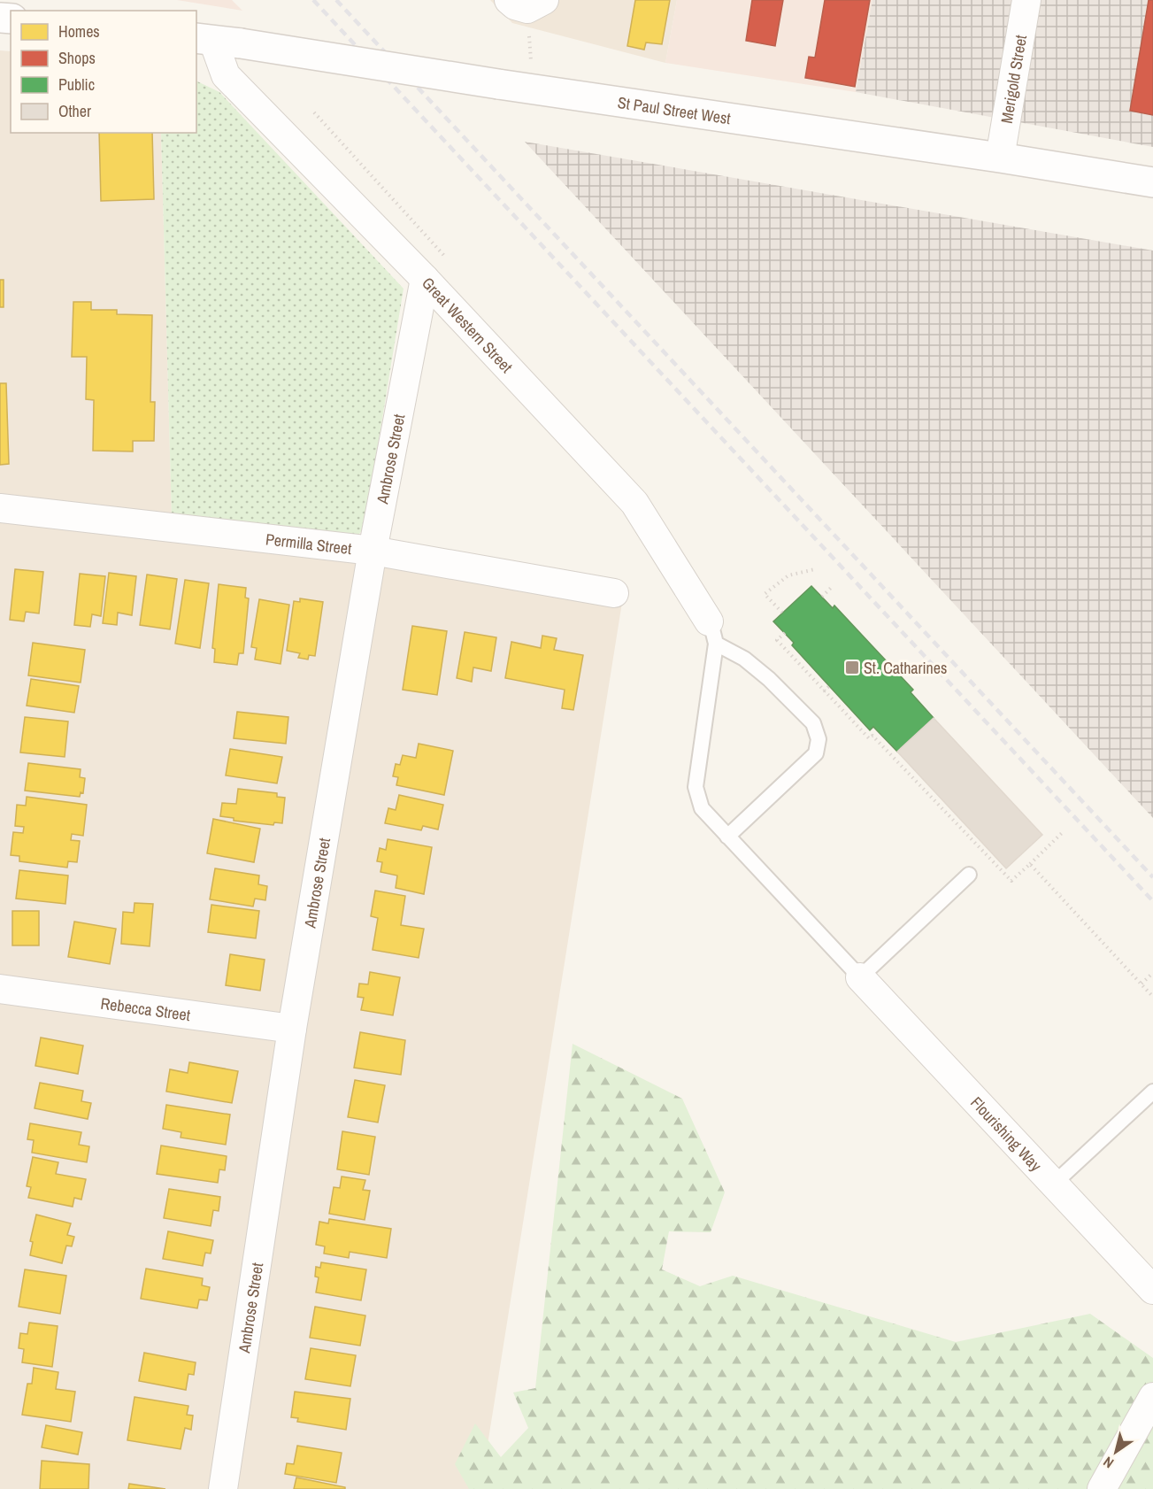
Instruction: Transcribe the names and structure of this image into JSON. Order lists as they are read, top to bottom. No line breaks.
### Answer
{"streets":{"main road":["St Paul Street West"],"street":["Merigold Street","Great Western Street","Ambrose Street","Permilla Street","Rebecca Street","Flourishing Way"]},"crossings":[["Merigold Street","St Paul Street West"],["St Paul Street West","Great Western Street"],["Great Western Street","Ambrose Street"],["Ambrose Street","Permilla Street"],["Ambrose Street","Rebecca Street"]],"places":{"transit":["St. Catharines"]},"legend":["Homes","Shops","Public","Other"],"north":"bottom left"}
